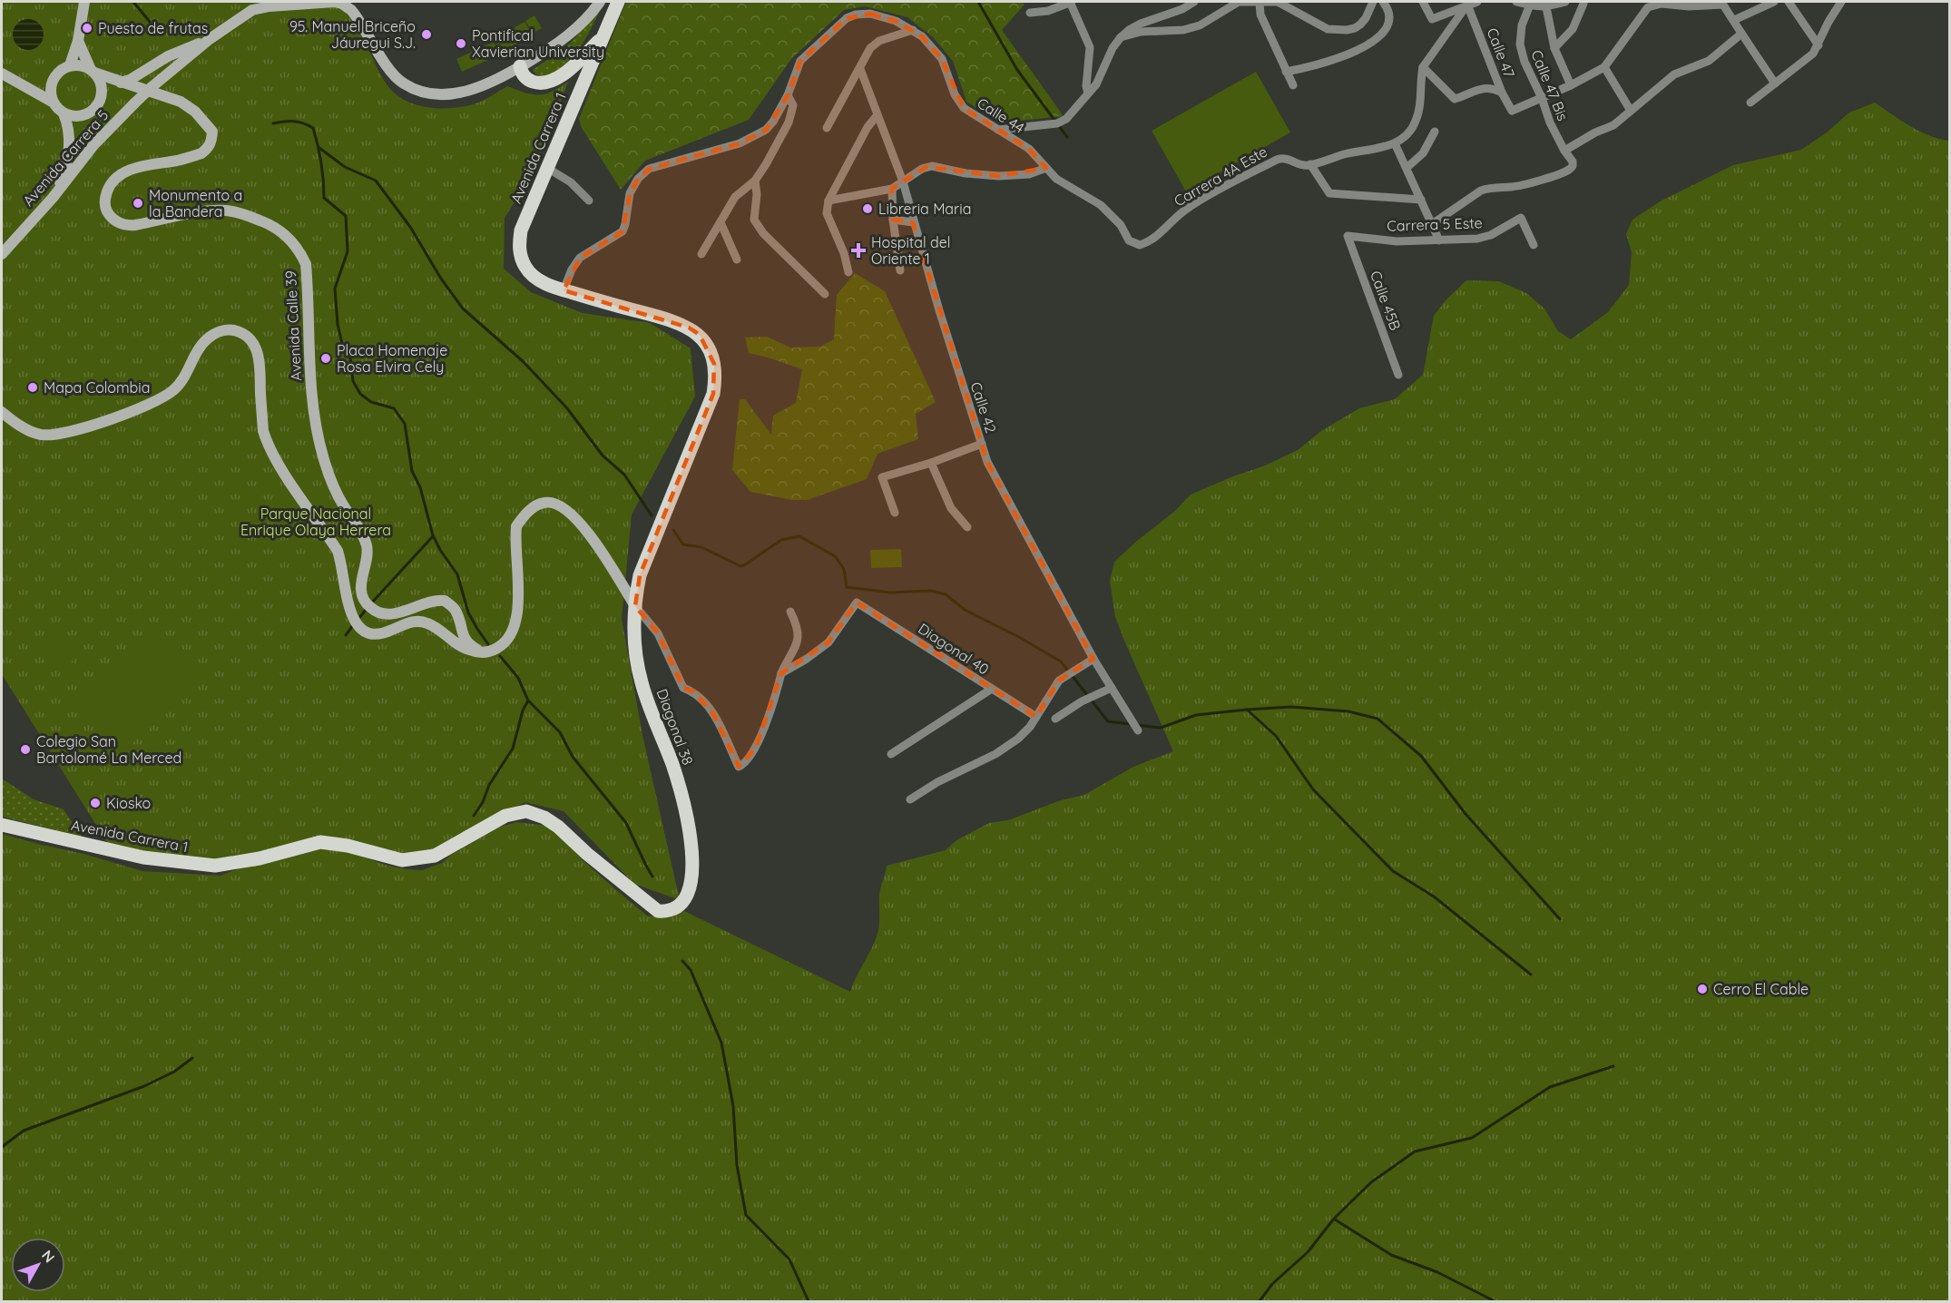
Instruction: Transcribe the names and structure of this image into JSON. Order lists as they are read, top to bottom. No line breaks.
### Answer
{"streets":{"main road":["Avenida Carrera 1","Diagonal 38"],"street":["Calle 47","Calle 47 Bis","Calle 44","Avenida Carrera 5","Carrera 4A Este","Carrera 5 Este","Calle 45B","Avenida Calle 39","Calle 42","Diagonal 40"]},"crossings":[["Calle 47","Calle 47 Bis"],["Calle 47 Bis","Carrera 5 Este"],["Calle 44","Carrera 4A Este"],["Avenida Carrera 1","Diagonal 38"],["Carrera 5 Este","Calle 45B"]],"parks":["Parque Nacional Enrique Olaya Herrera"],"places":{"other":["Puesto de frutas","95. Manuel Briceño Jáuregui S.J.","Pontifical Xavierian University","Monumento a la Bandera","Libreria Maria","Placa Homenaje Rosa Elvira Cely","Mapa Colombia","Colegio San Bartolomé La Merced","Kiosko","Cerro El Cable"],"health":["Hospital del Oriente 1"]},"north":"top right"}
